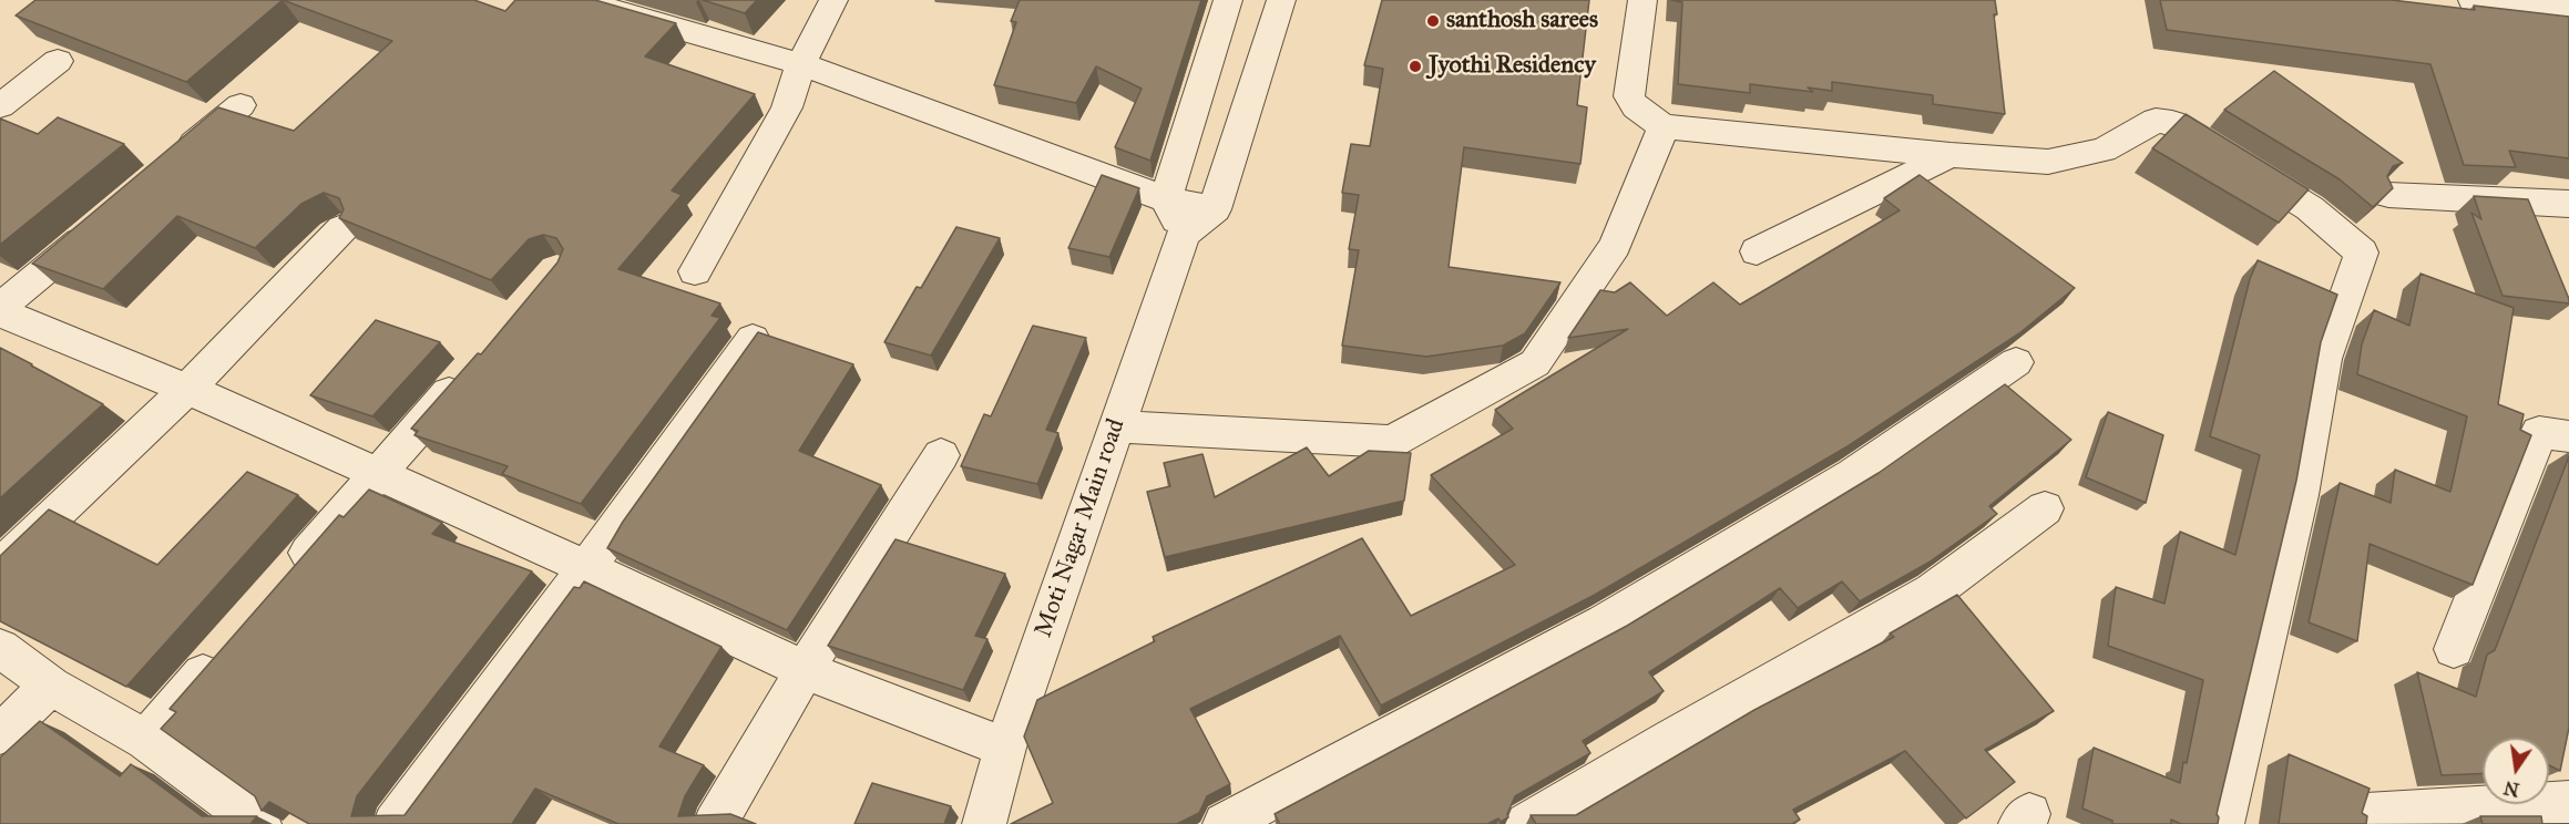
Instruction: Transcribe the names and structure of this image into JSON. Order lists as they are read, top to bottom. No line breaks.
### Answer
{"streets":{"street":["Moti Nagar Main road"]},"places":["santhosh sarees","Jyothi Residency"],"north":"bottom"}
